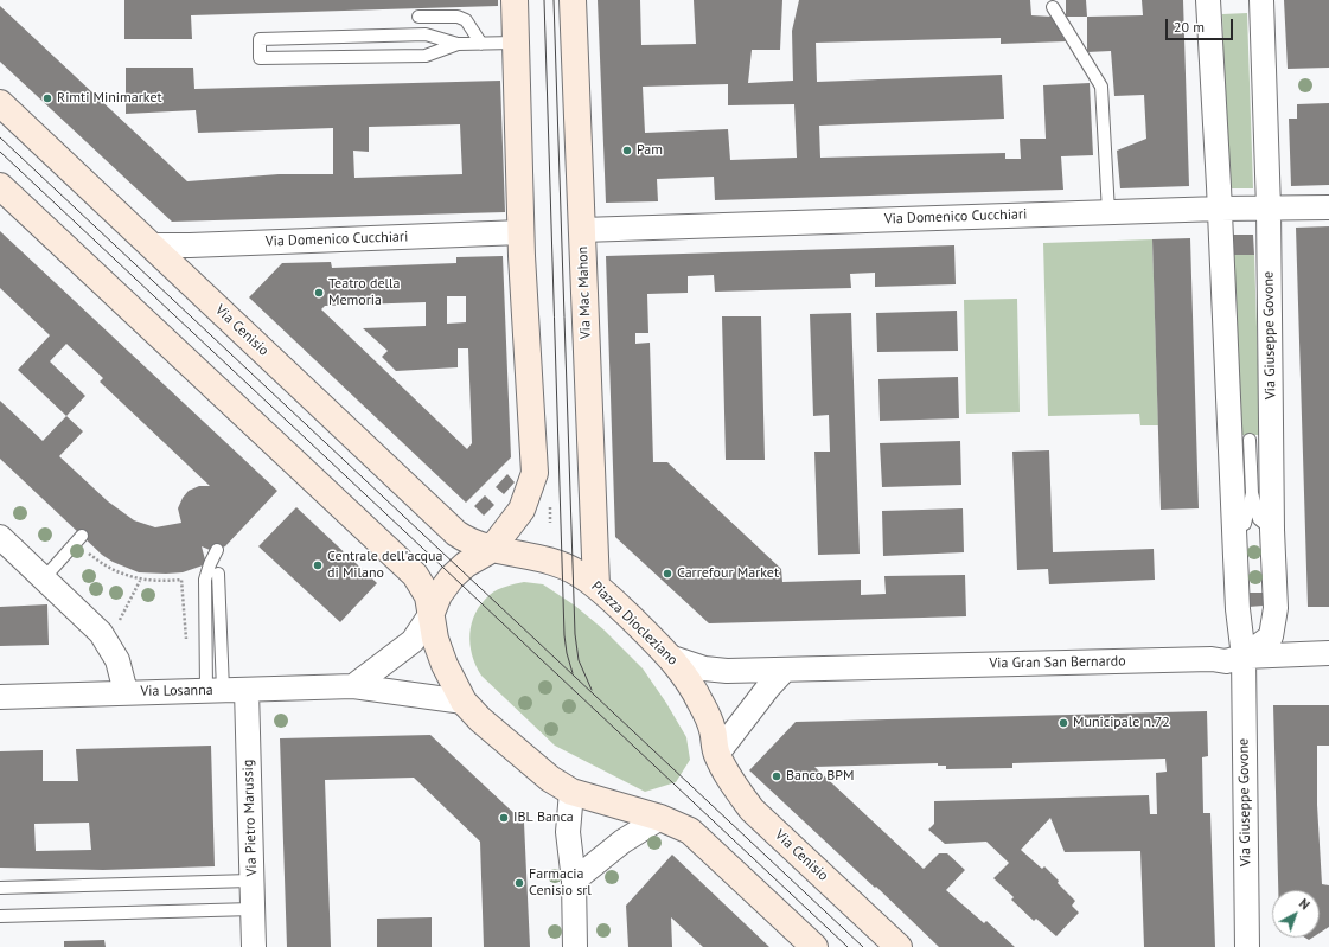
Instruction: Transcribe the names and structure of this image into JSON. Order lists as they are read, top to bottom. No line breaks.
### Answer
{"streets":{"main road":["Via Mac Mahon","Via Cenisio","Piazza Diocleziano"],"street":["Via Domenico Cucchiari","Via Giuseppe Govone","Via Gran San Bernardo","Via Losanna","Via Pietro Marussig"]},"crossings":[["Via Domenico Cucchiari","Via Mac Mahon"],["Via Domenico Cucchiari","Via Cenisio"],["Via Domenico Cucchiari","Via Giuseppe Govone"],["Via Mac Mahon","Piazza Diocleziano"],["Via Cenisio","Piazza Diocleziano"],["Via Giuseppe Govone","Via Gran San Bernardo"],["Piazza Diocleziano","Via Gran San Bernardo"],["Via Losanna","Via Pietro Marussig"]],"places":["Rimti Minimarket","Pam","Teatro della Memoria","Centrale dell'acqua di Milano","Carrefour Market","Municipale n.72","Banco BPM","IBL Banca","Farmacia Cenisio srl"],"scale_bar":"20 m","north":"top right"}
